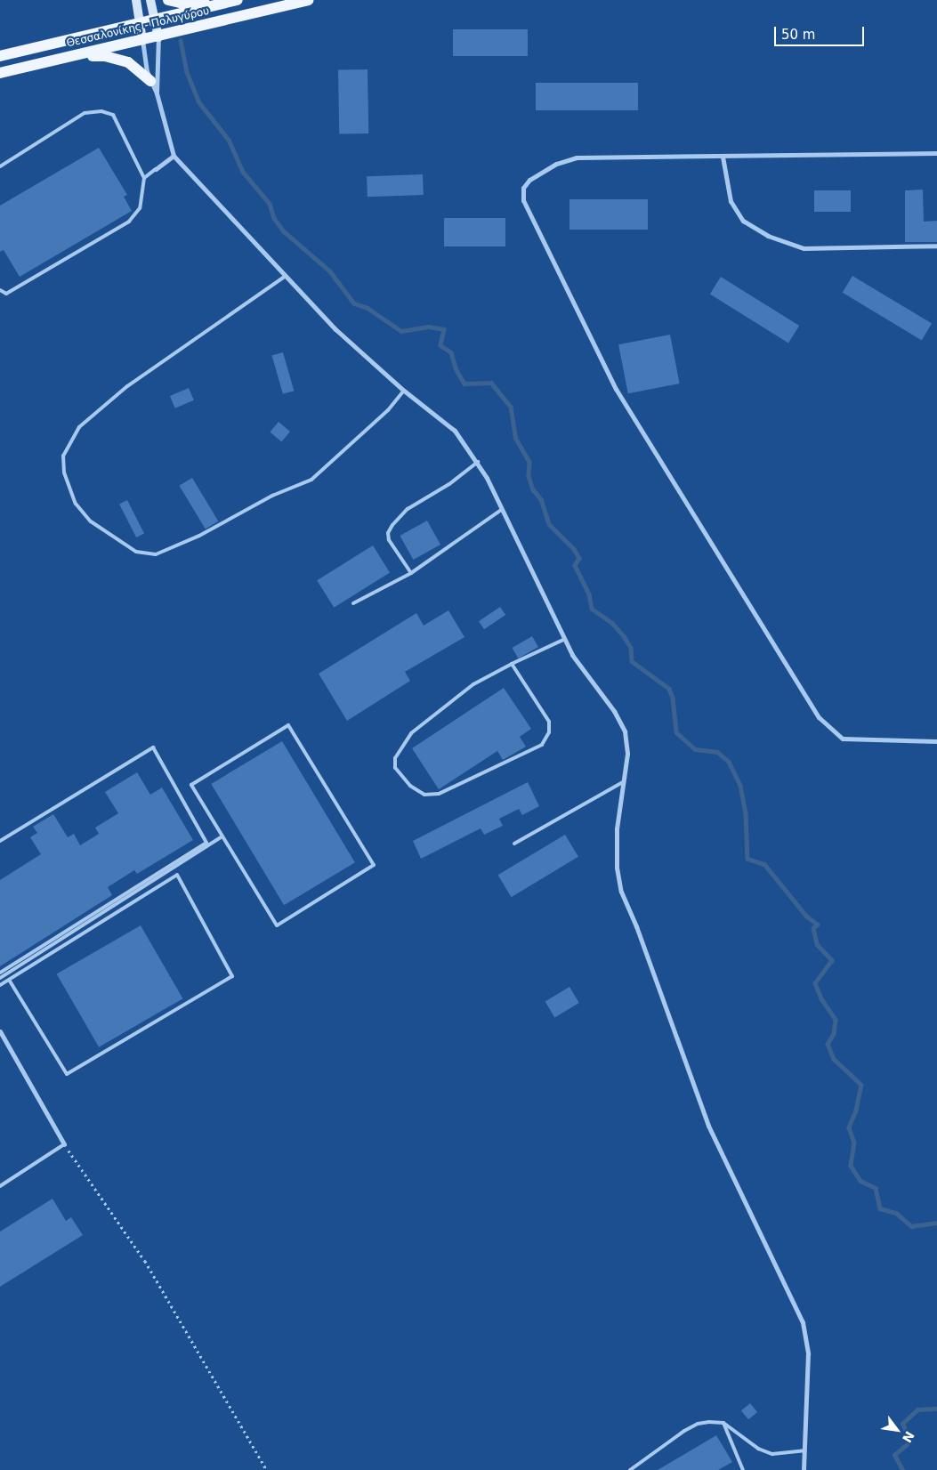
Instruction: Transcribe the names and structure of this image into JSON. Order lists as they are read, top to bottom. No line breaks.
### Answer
{"streets":{"main road":["Θεσσαλονίκης - Πολυγύρου"]},"scale_bar":"50 m","north":"bottom right"}
